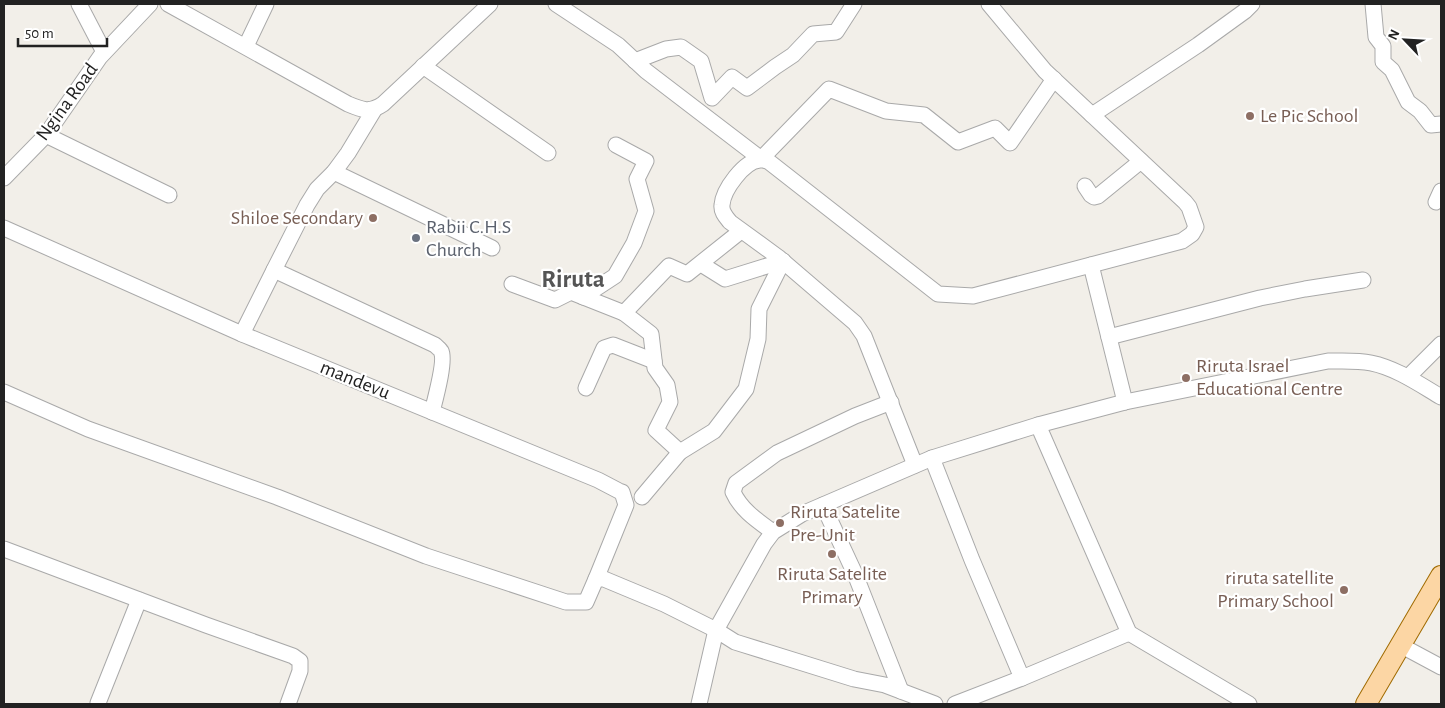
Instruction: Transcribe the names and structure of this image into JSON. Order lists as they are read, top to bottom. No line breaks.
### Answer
{"streets":{"street":["Ngina Road","mandevu"]},"districts":["Riruta"],"places":["Le Pic School","Shiloe Secondary","Rabii C.H.S Church","Riruta Israel Educational Centre","Riruta Satelite Pre-Unit","Riruta Satelite Primary","riruta satellite Primary School"],"scale_bar":"50 m","north":"top left"}
